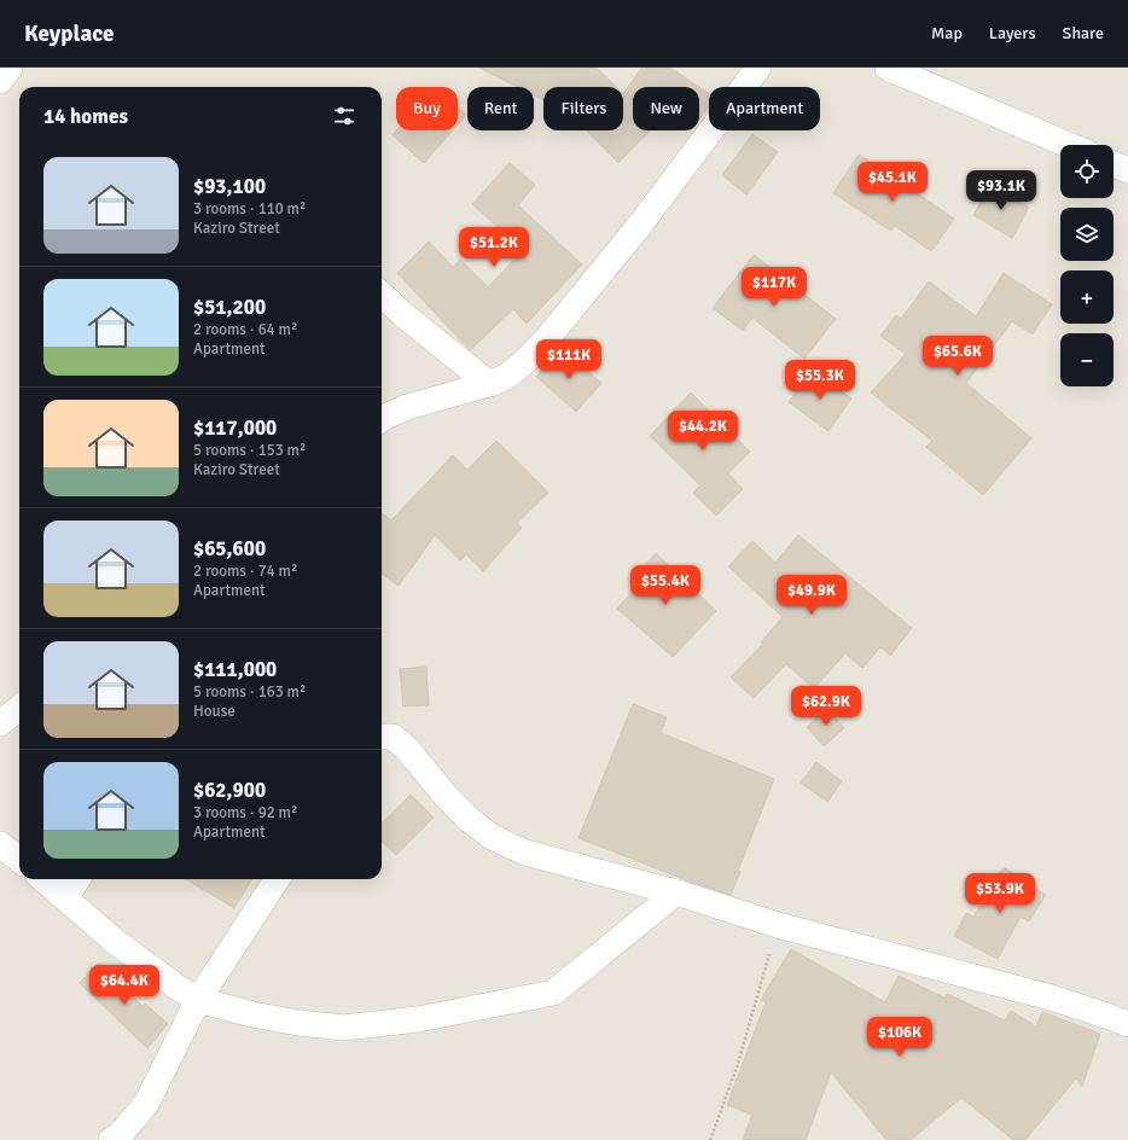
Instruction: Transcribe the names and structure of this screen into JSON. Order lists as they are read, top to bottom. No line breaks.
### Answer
{"page":{"header":"Keyplace","nav":["Map","Layers","Share"],"chip":["Buy","Rent","Filters","New","Apartment"],"heading":"14 homes","map_buttons":["+","−"],"list":[{"name":"$93,100","note":"3 rooms · 110 m² · Kaziro Street"},{"name":"$51,200","note":"2 rooms · 64 m² · Apartment"},{"name":"$117,000","note":"5 rooms · 153 m² · Kaziro Street"},{"name":"$65,600","note":"2 rooms · 74 m² · Apartment"},{"name":"$111,000","note":"5 rooms · 163 m² · House"},{"name":"$62,900","note":"3 rooms · 92 m² · Apartment"}],"price":["$45.1K","$93.1K","$51.2K","$117K","$65.6K","$111K","$55.3K","$44.2K","$55.4K","$49.9K","$62.9K","$53.9K","$64.4K","$106K"]}}
